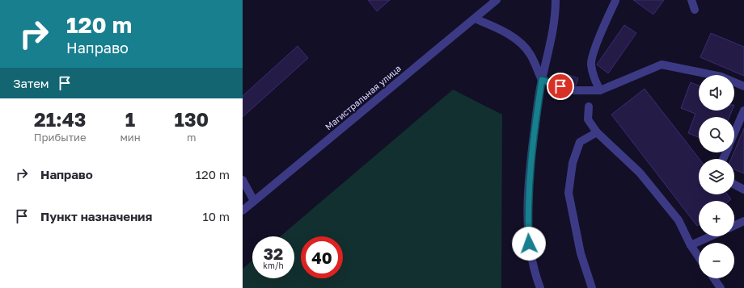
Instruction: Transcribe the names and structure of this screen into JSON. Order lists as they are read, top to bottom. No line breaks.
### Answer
{"streets":{"street":["Магистральная улица"]},"page":{"turn":["120 m","Направо"],"then":"Затем","map_buttons":["+","−"],"eta":["21:43","Прибытие","1","мин","130","m"],"list":[{"name":"Направо","value":"120 m"},{"name":"Пункт назначения","value":"10 m"}],"speed":"32 km/h","limit":"40"}}
